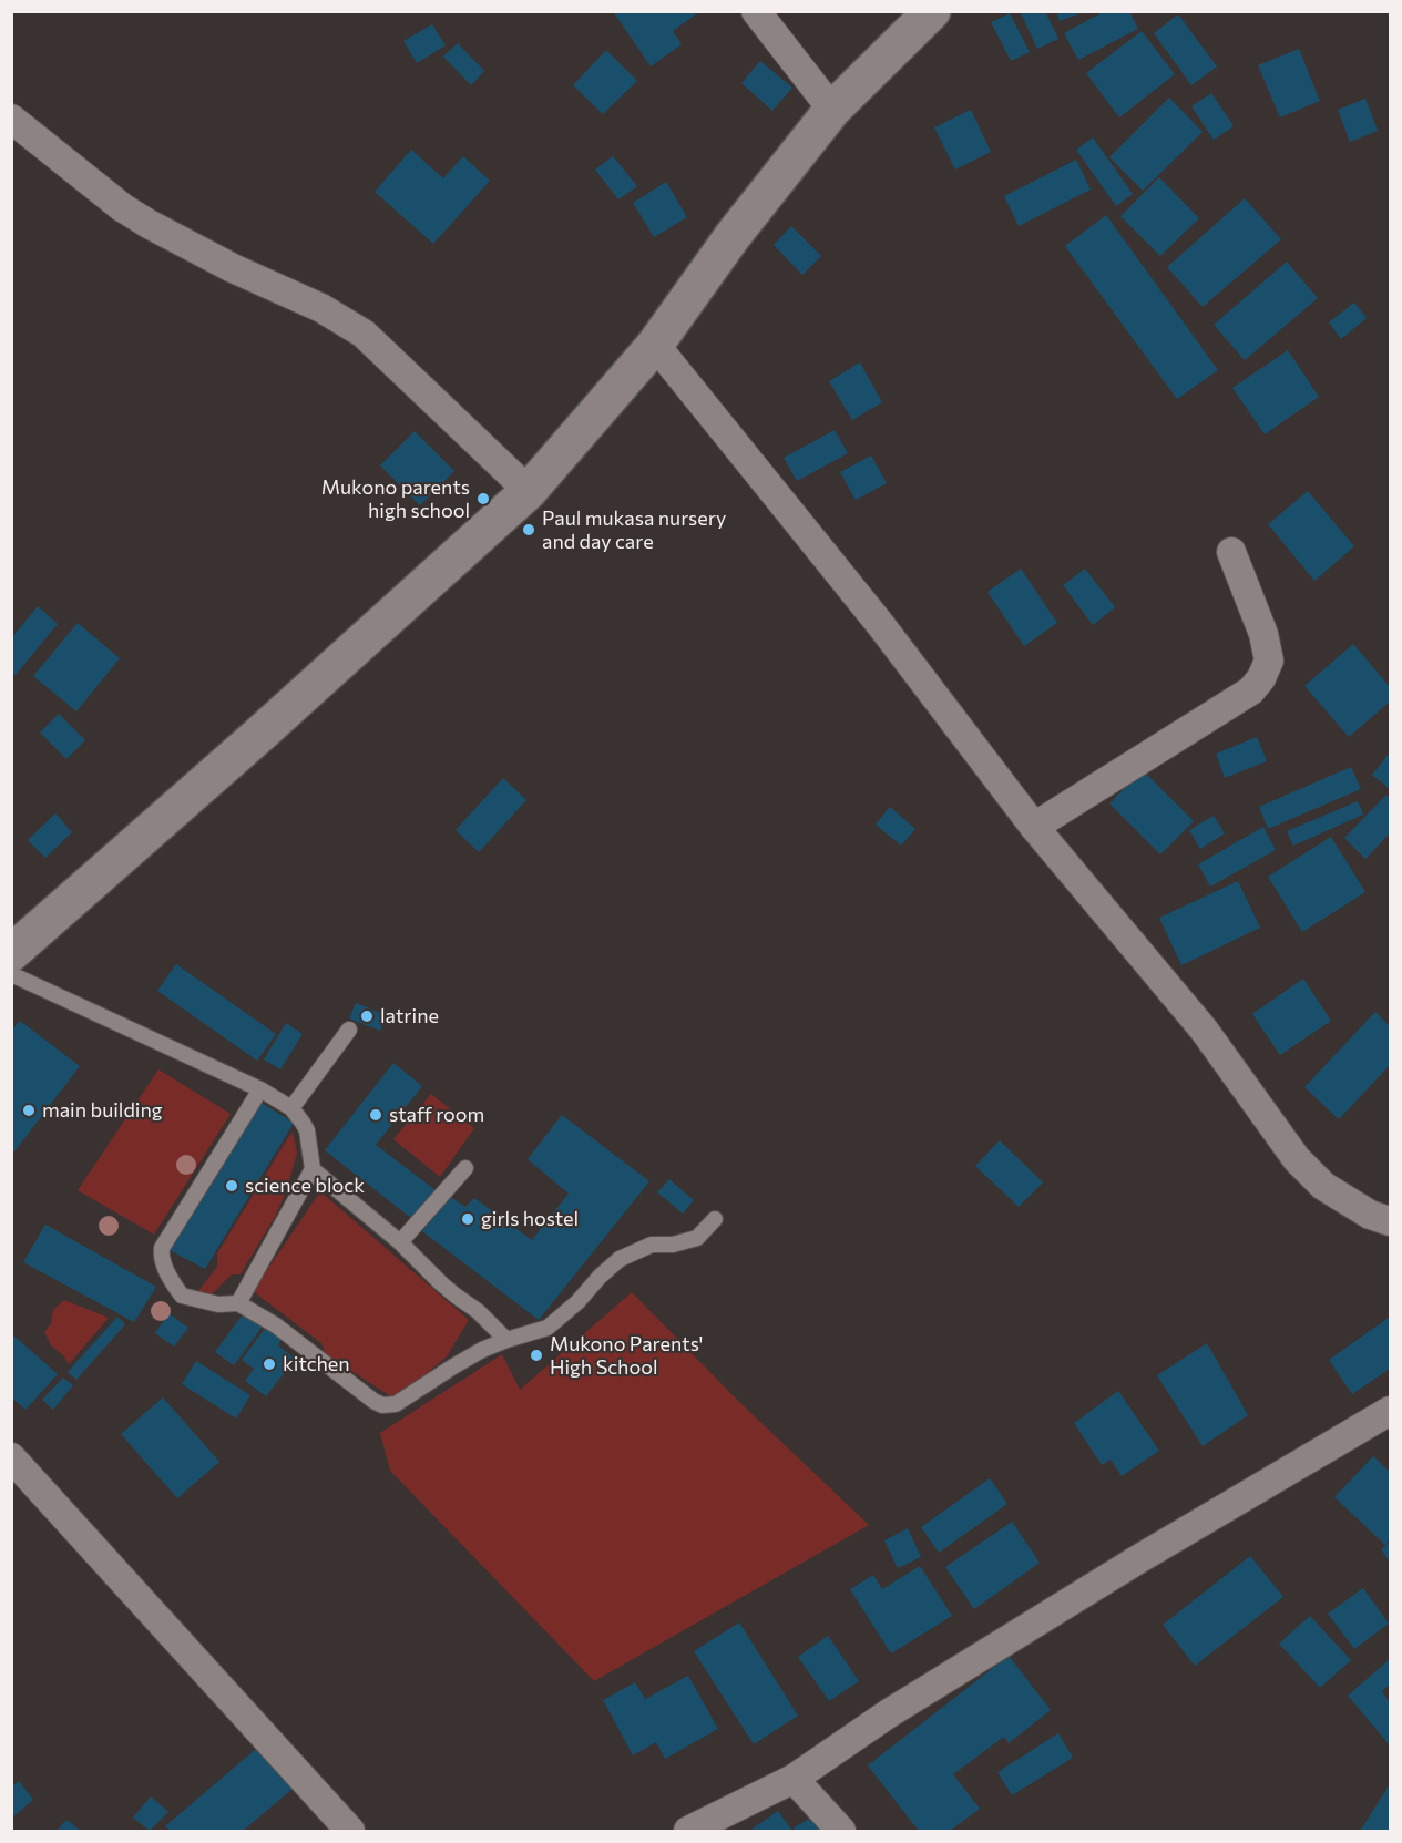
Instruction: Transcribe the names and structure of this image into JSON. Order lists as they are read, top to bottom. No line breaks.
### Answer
{"places":["Mukono parents high school","Paul mukasa nursery and day care","latrine","main building","staff room","science block","girls hostel","Mukono Parents' High School","kitchen"]}
